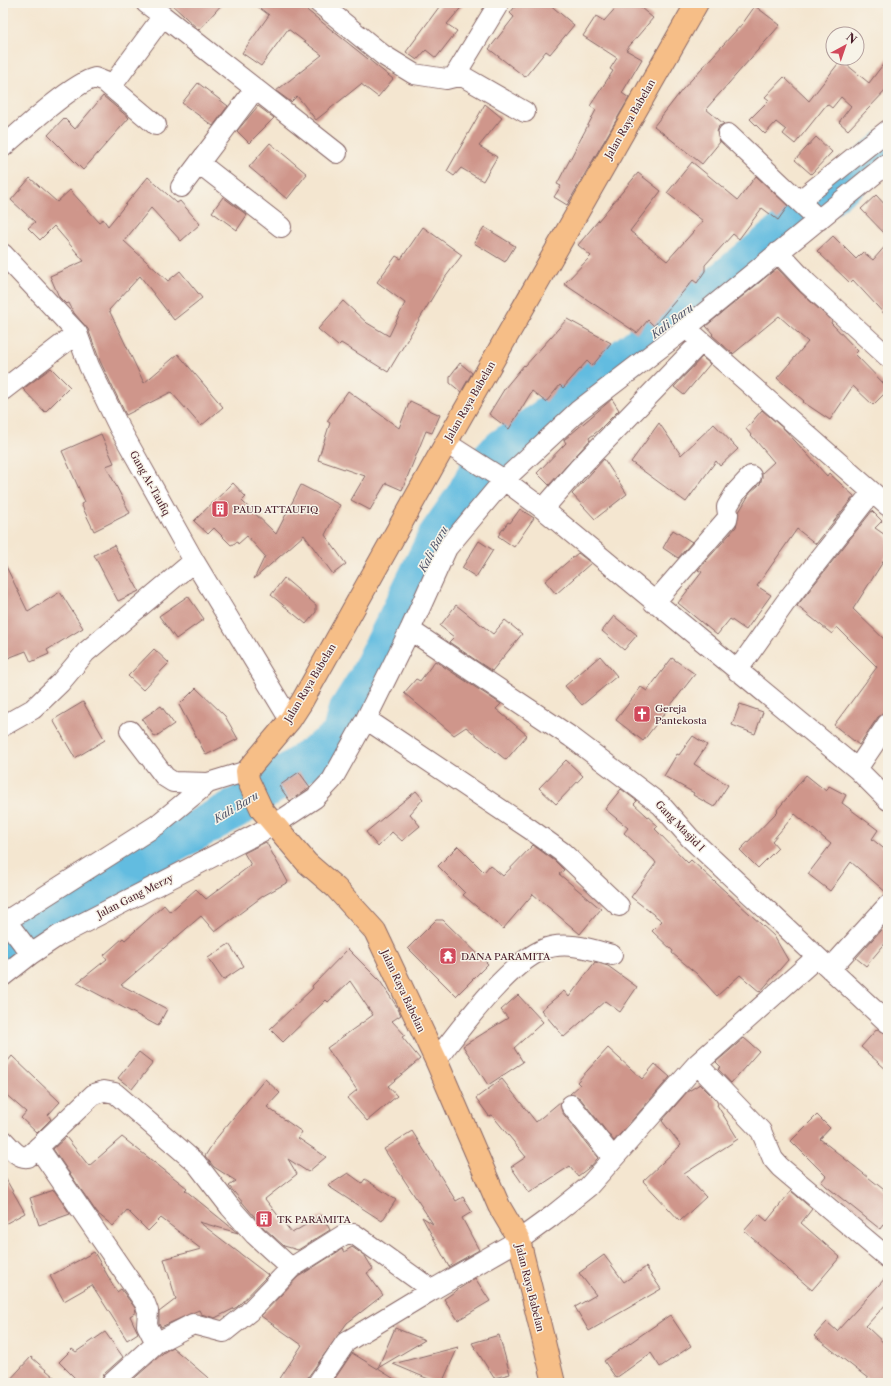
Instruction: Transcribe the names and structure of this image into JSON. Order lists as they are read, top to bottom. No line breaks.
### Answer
{"streets":{"main road":["Jalan Raya Babelan"],"street":["Gang At-Taufiq","Gang Masjid I","Jalan Gang Merzy"]},"crossings":[["Jalan Raya Babelan","Gang At-Taufiq"],["Jalan Raya Babelan","Jalan Gang Merzy"],["Gang Masjid I","Jalan Gang Merzy"]],"water":["Kali Baru"],"places":{"building":["PAUD ATTAUFIQ","TK PARAMITA"],"church":["Gereja Pantekosta"],"temple":["DANA PARAMITA"]},"north":"top right"}
